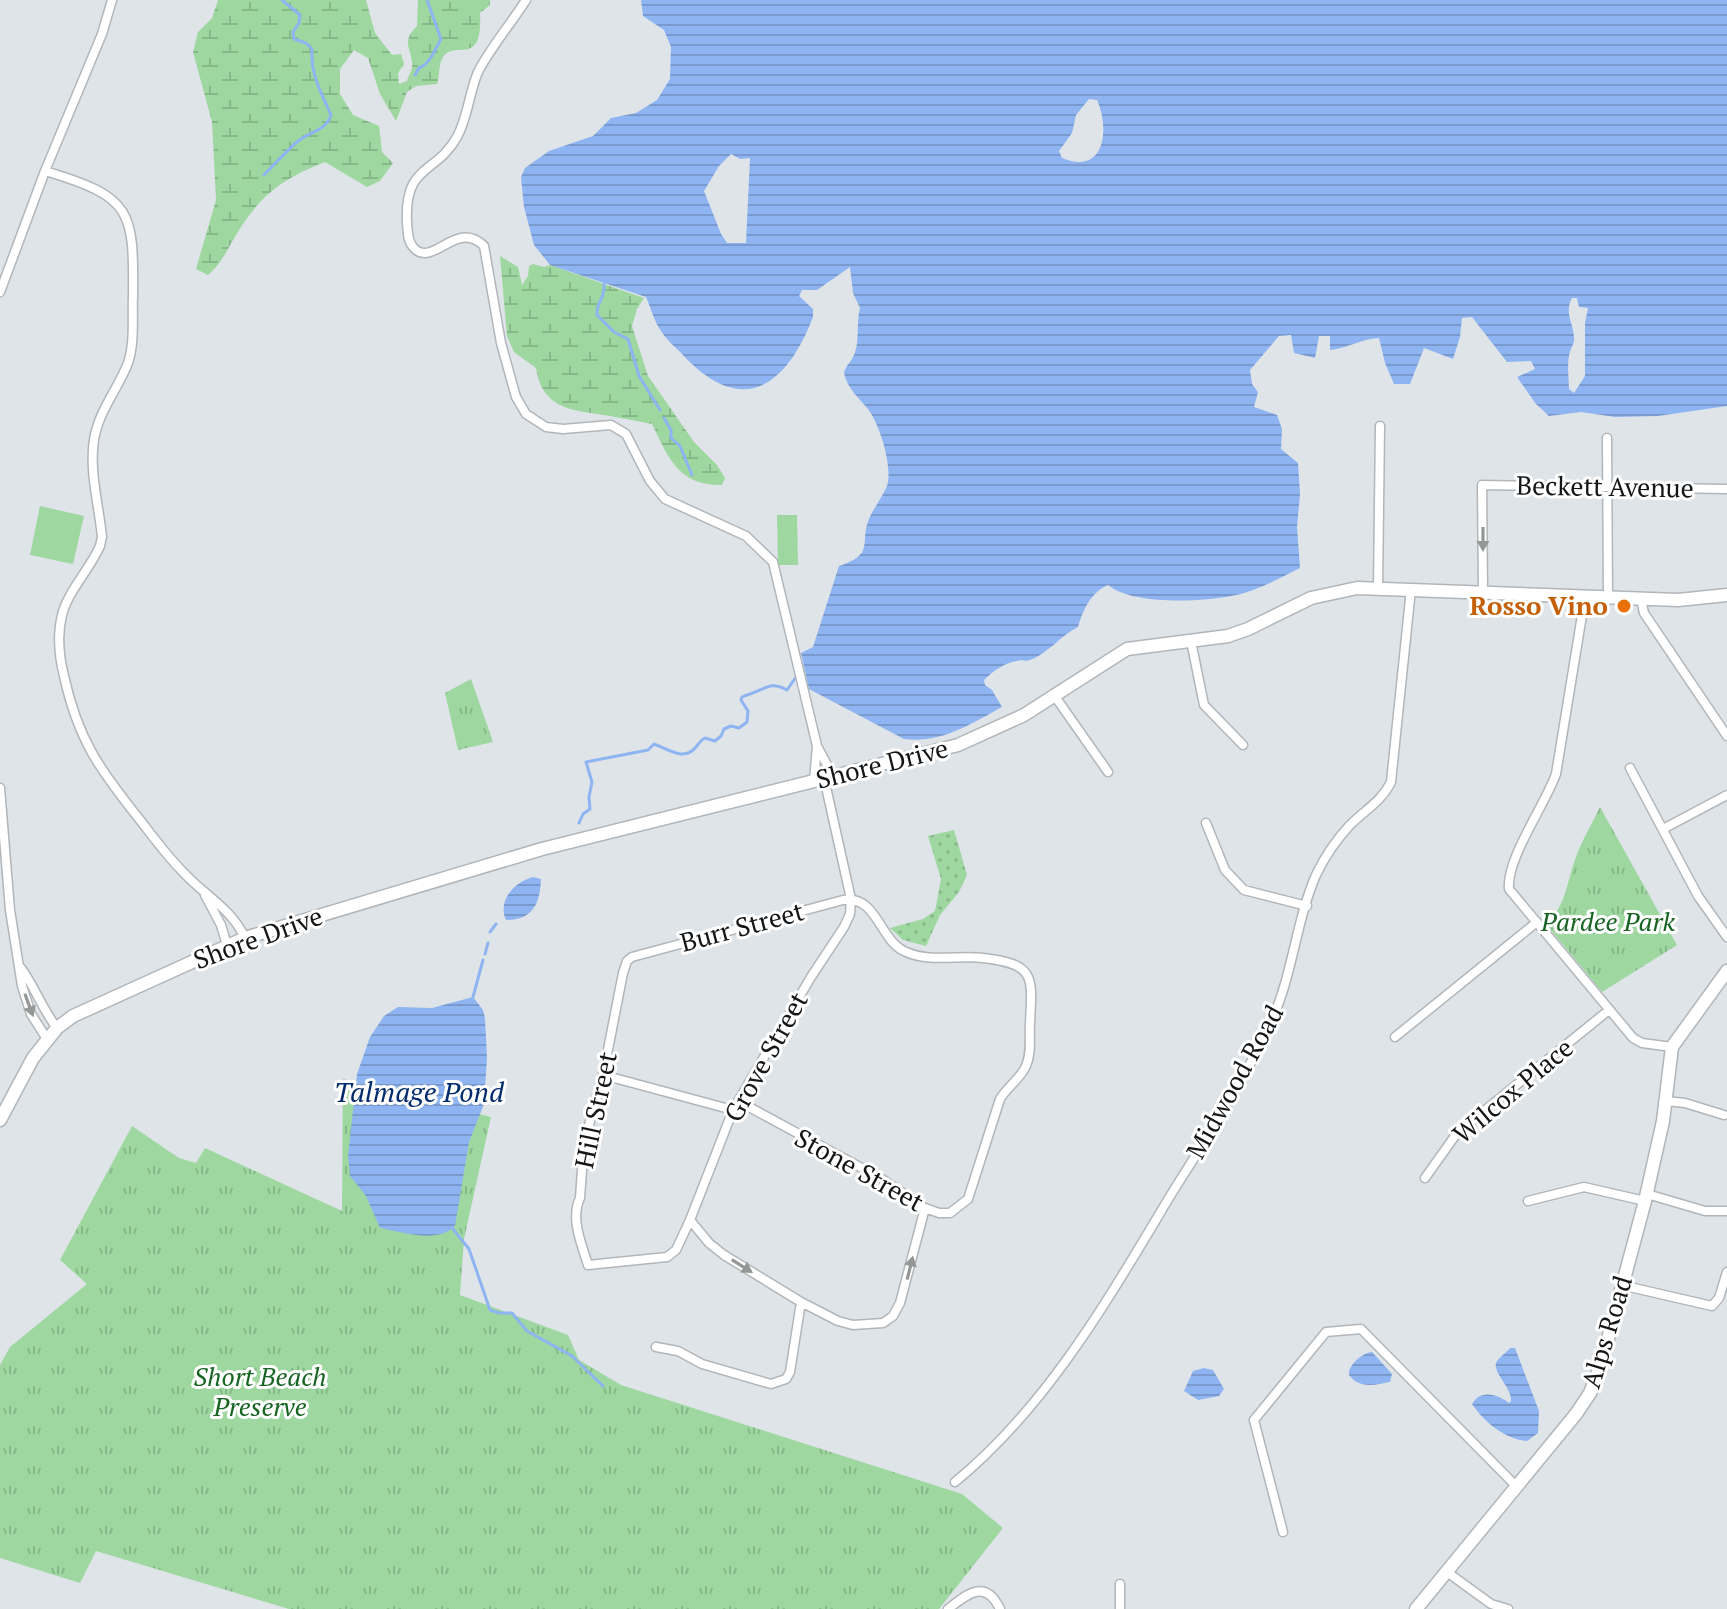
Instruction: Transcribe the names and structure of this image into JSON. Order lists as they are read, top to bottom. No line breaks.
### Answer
{"streets":{"main road":["Shore Drive","Alps Road"],"street":["Beckett Avenue","Burr Street","Grove Street","Midwood Road","Wilcox Place","Hill Street","Stone Street"]},"crossings":[["Beckett Avenue","Shore Drive"],["Shore Drive","Midwood Road"],["Burr Street","Grove Street"],["Burr Street","Hill Street"],["Burr Street","Stone Street"],["Grove Street","Hill Street"],["Grove Street","Stone Street"],["Hill Street","Stone Street"]],"water":["Talmage Pond"],"parks":["Pardee Park","Short Beach Preserve"],"places":["Rosso Vino"]}
